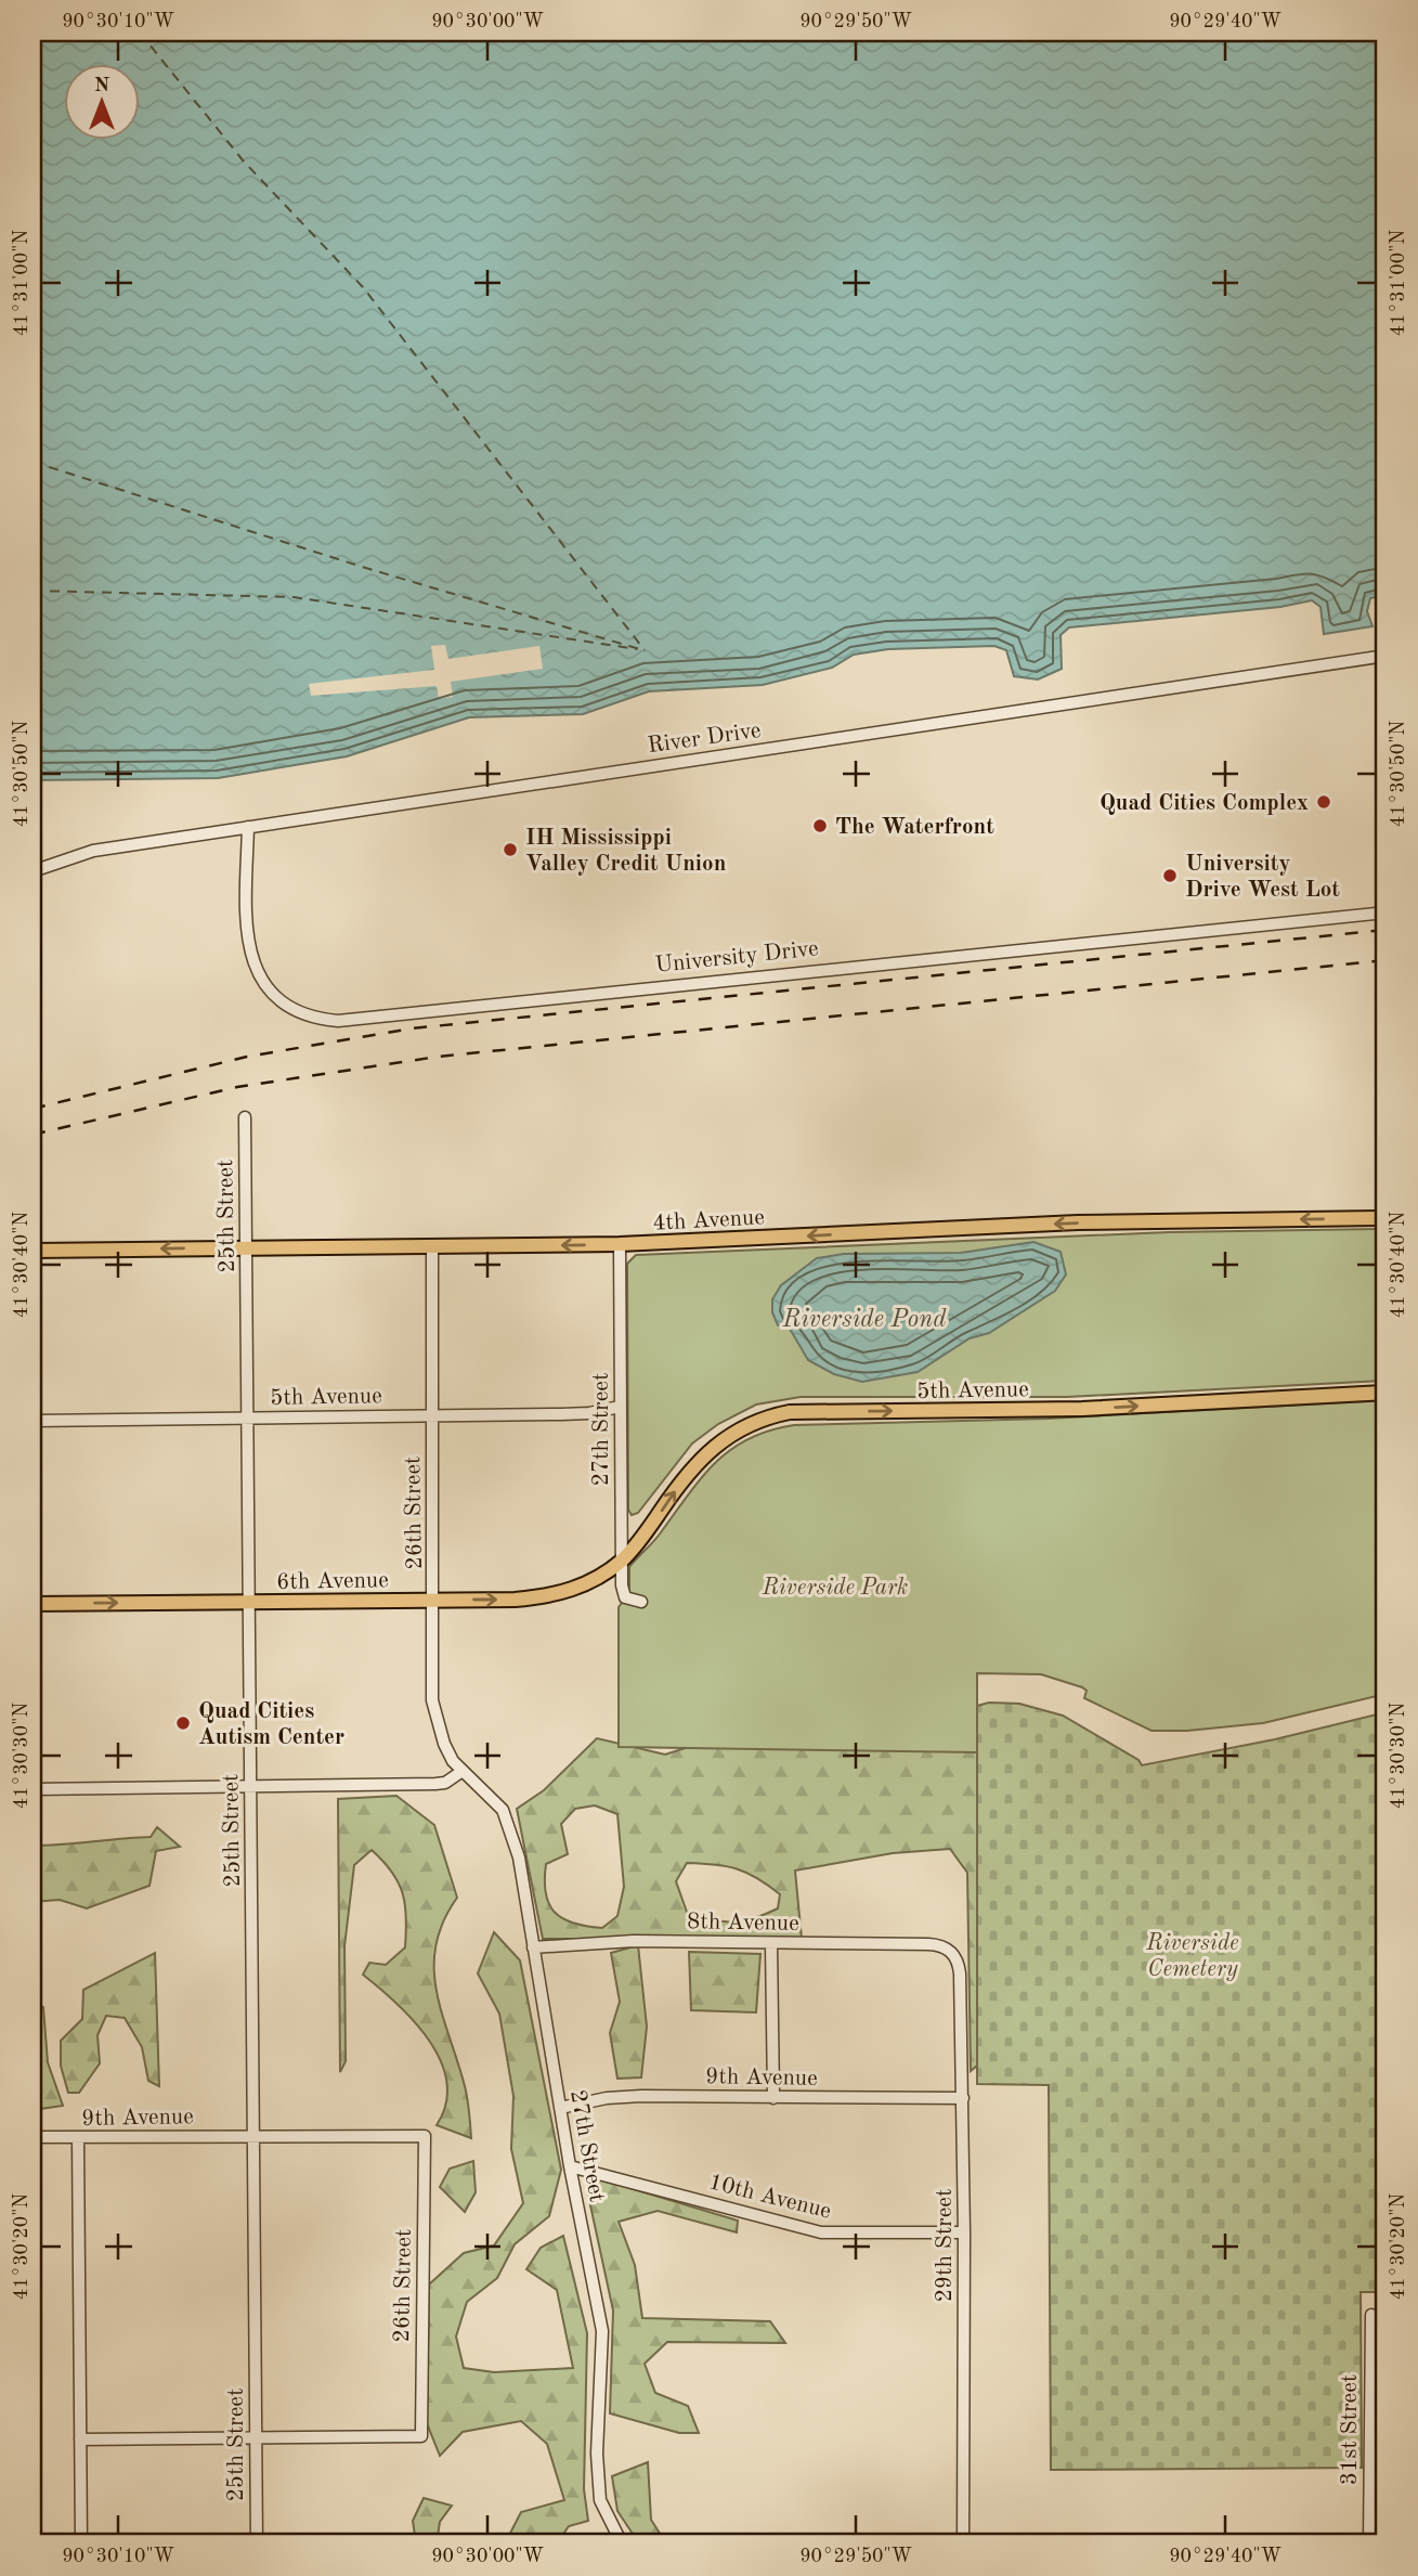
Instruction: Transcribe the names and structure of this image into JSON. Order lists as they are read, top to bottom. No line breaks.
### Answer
{"streets":{"main road":["4th Avenue","5th Avenue","6th Avenue"],"street":["River Drive","University Drive","25th Street","27th Street","26th Street","8th Avenue","9th Avenue","10th Avenue","29th Street","31st Street"]},"crossings":[["River Drive","University Drive"],["25th Street","4th Avenue"],["25th Street","5th Avenue"],["25th Street","26th Street"],["25th Street","6th Avenue"],["25th Street","9th Avenue"],["4th Avenue","27th Street"],["4th Avenue","26th Street"],["5th Avenue","27th Street"],["5th Avenue","26th Street"],["5th Avenue","6th Avenue"],["27th Street","26th Street"],["27th Street","6th Avenue"],["27th Street","8th Avenue"],["27th Street","9th Avenue"],["27th Street","10th Avenue"],["26th Street","6th Avenue"],["26th Street","9th Avenue"],["8th Avenue","29th Street"],["9th Avenue","29th Street"],["10th Avenue","29th Street"]],"one_way":["4th Avenue","5th Avenue","6th Avenue"],"water":["Riverside Pond"],"parks":["Riverside Park","Riverside Cemetery"],"places":["Quad Cities Complex","The Waterfront","IH Mississippi Valley Credit Union","University Drive West Lot","Quad Cities Autism Center"],"north":"top","coordinates":["90°30'10\"W","90°30'00\"W","90°29'50\"W","90°29'40\"W","41°31'00\"N","41°30'50\"N","41°30'40\"N","41°30'30\"N","41°30'20\"N"]}
